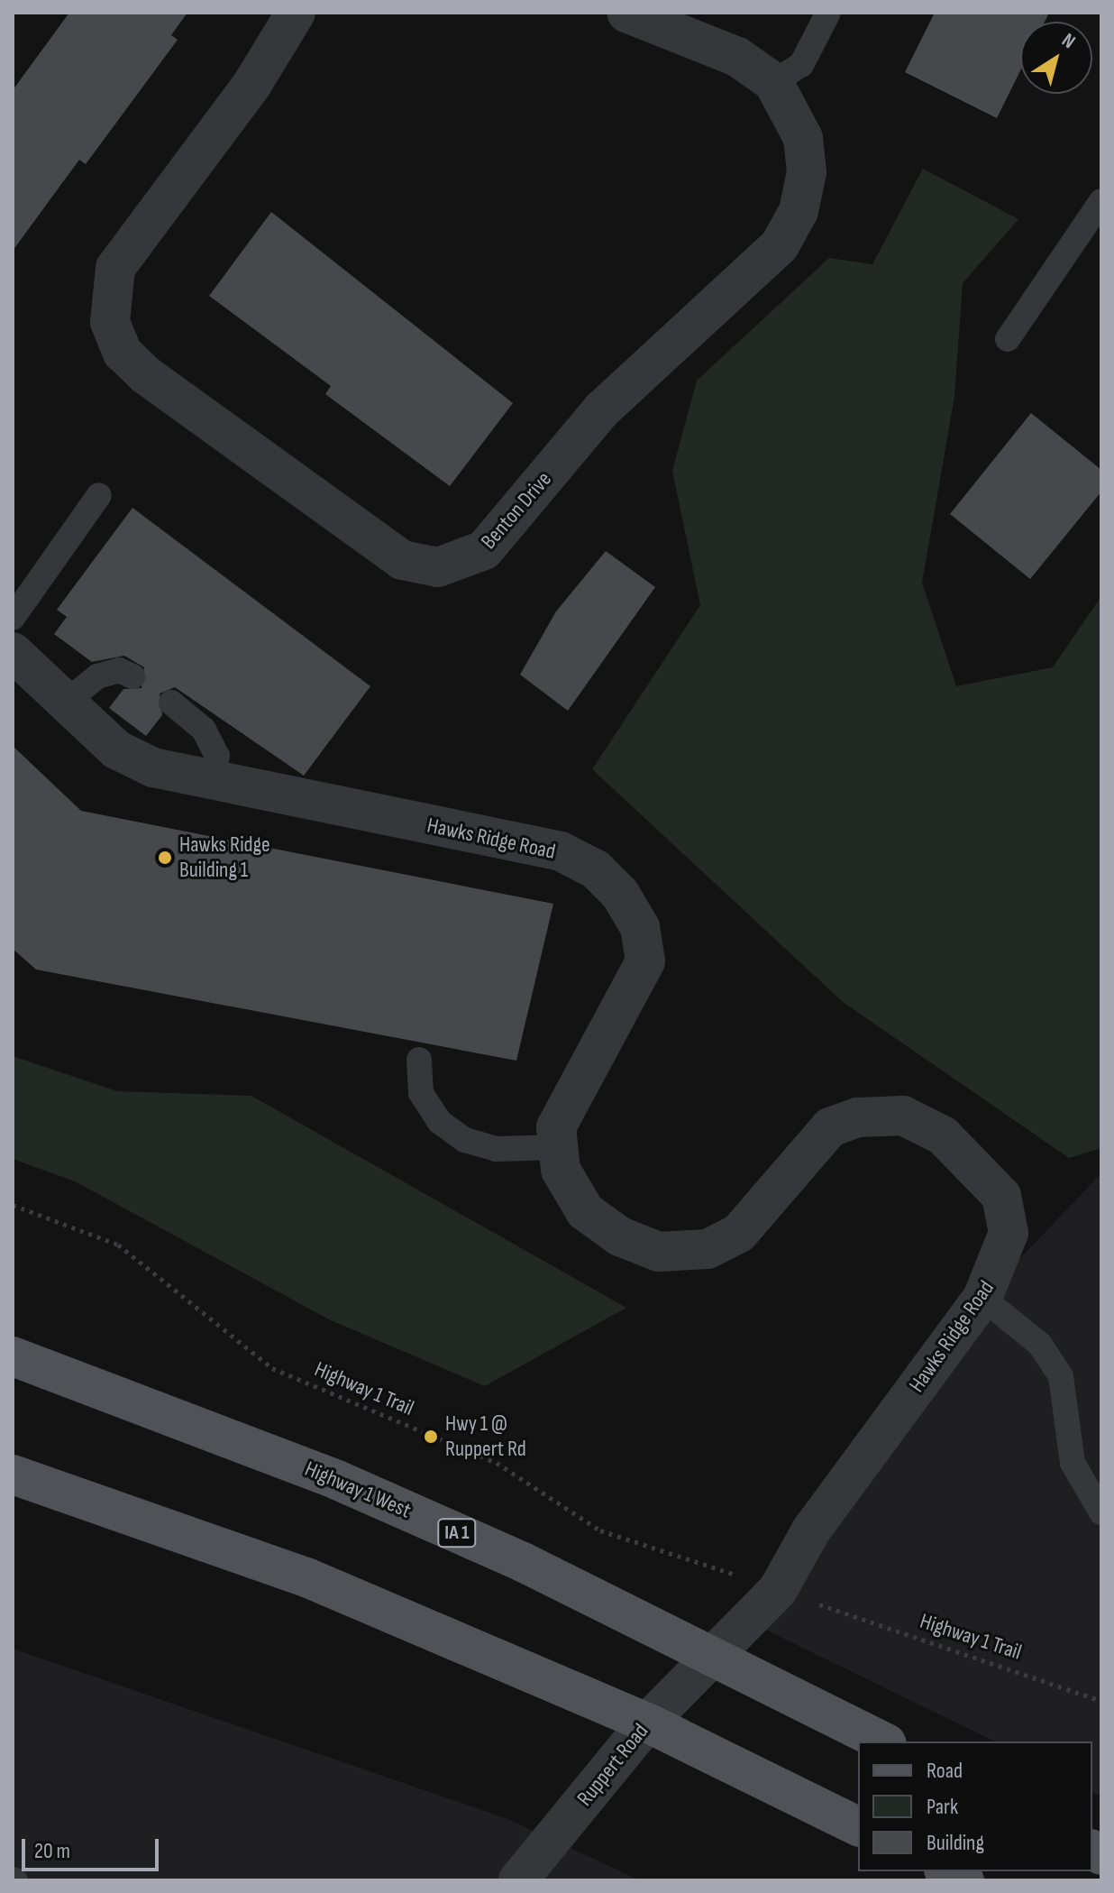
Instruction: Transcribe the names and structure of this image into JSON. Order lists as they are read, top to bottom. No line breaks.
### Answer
{"streets":{"main road":["Highway 1 West","IA 1"],"street":["Benton Drive","Hawks Ridge Road","Ruppert Road"],"path":["Highway 1 Trail"]},"crossings":[["Hawks Ridge Road","Highway 1 West"],["Hawks Ridge Road","Ruppert Road"],["Highway 1 West","Ruppert Road"]],"places":["Hawks Ridge Building 1","Hwy 1 @ Ruppert Rd"],"legend":["Road","Park","Building"],"scale_bar":"20 m","north":"top right"}
